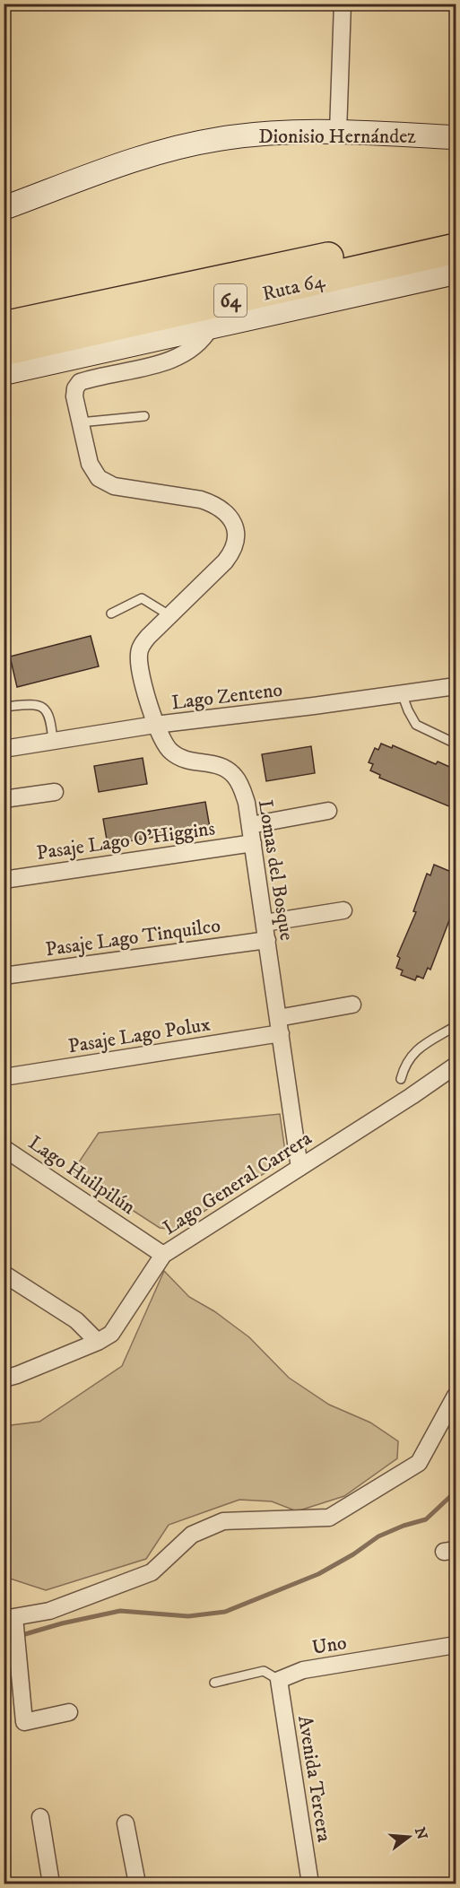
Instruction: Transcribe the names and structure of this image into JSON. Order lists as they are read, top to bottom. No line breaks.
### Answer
{"streets":{"highway":["Ruta 64","64"],"street":["Dionisio Hernández","Lago Zenteno","Pasaje Lago O'Higgins","Lomas del Bosque","Pasaje Lago Tinquilco","Pasaje Lago Polux","Lago Huilpilún","Lago General Carrera","Uno","Avenida Tercera"]},"crossings":[["Lago Zenteno","Lomas del Bosque"],["Pasaje Lago O'Higgins","Lomas del Bosque"],["Lomas del Bosque","Pasaje Lago Tinquilco"],["Lomas del Bosque","Pasaje Lago Polux"],["Lomas del Bosque","Lago General Carrera"],["Lago Huilpilún","Lago General Carrera"],["Uno","Avenida Tercera"]],"north":"right"}
